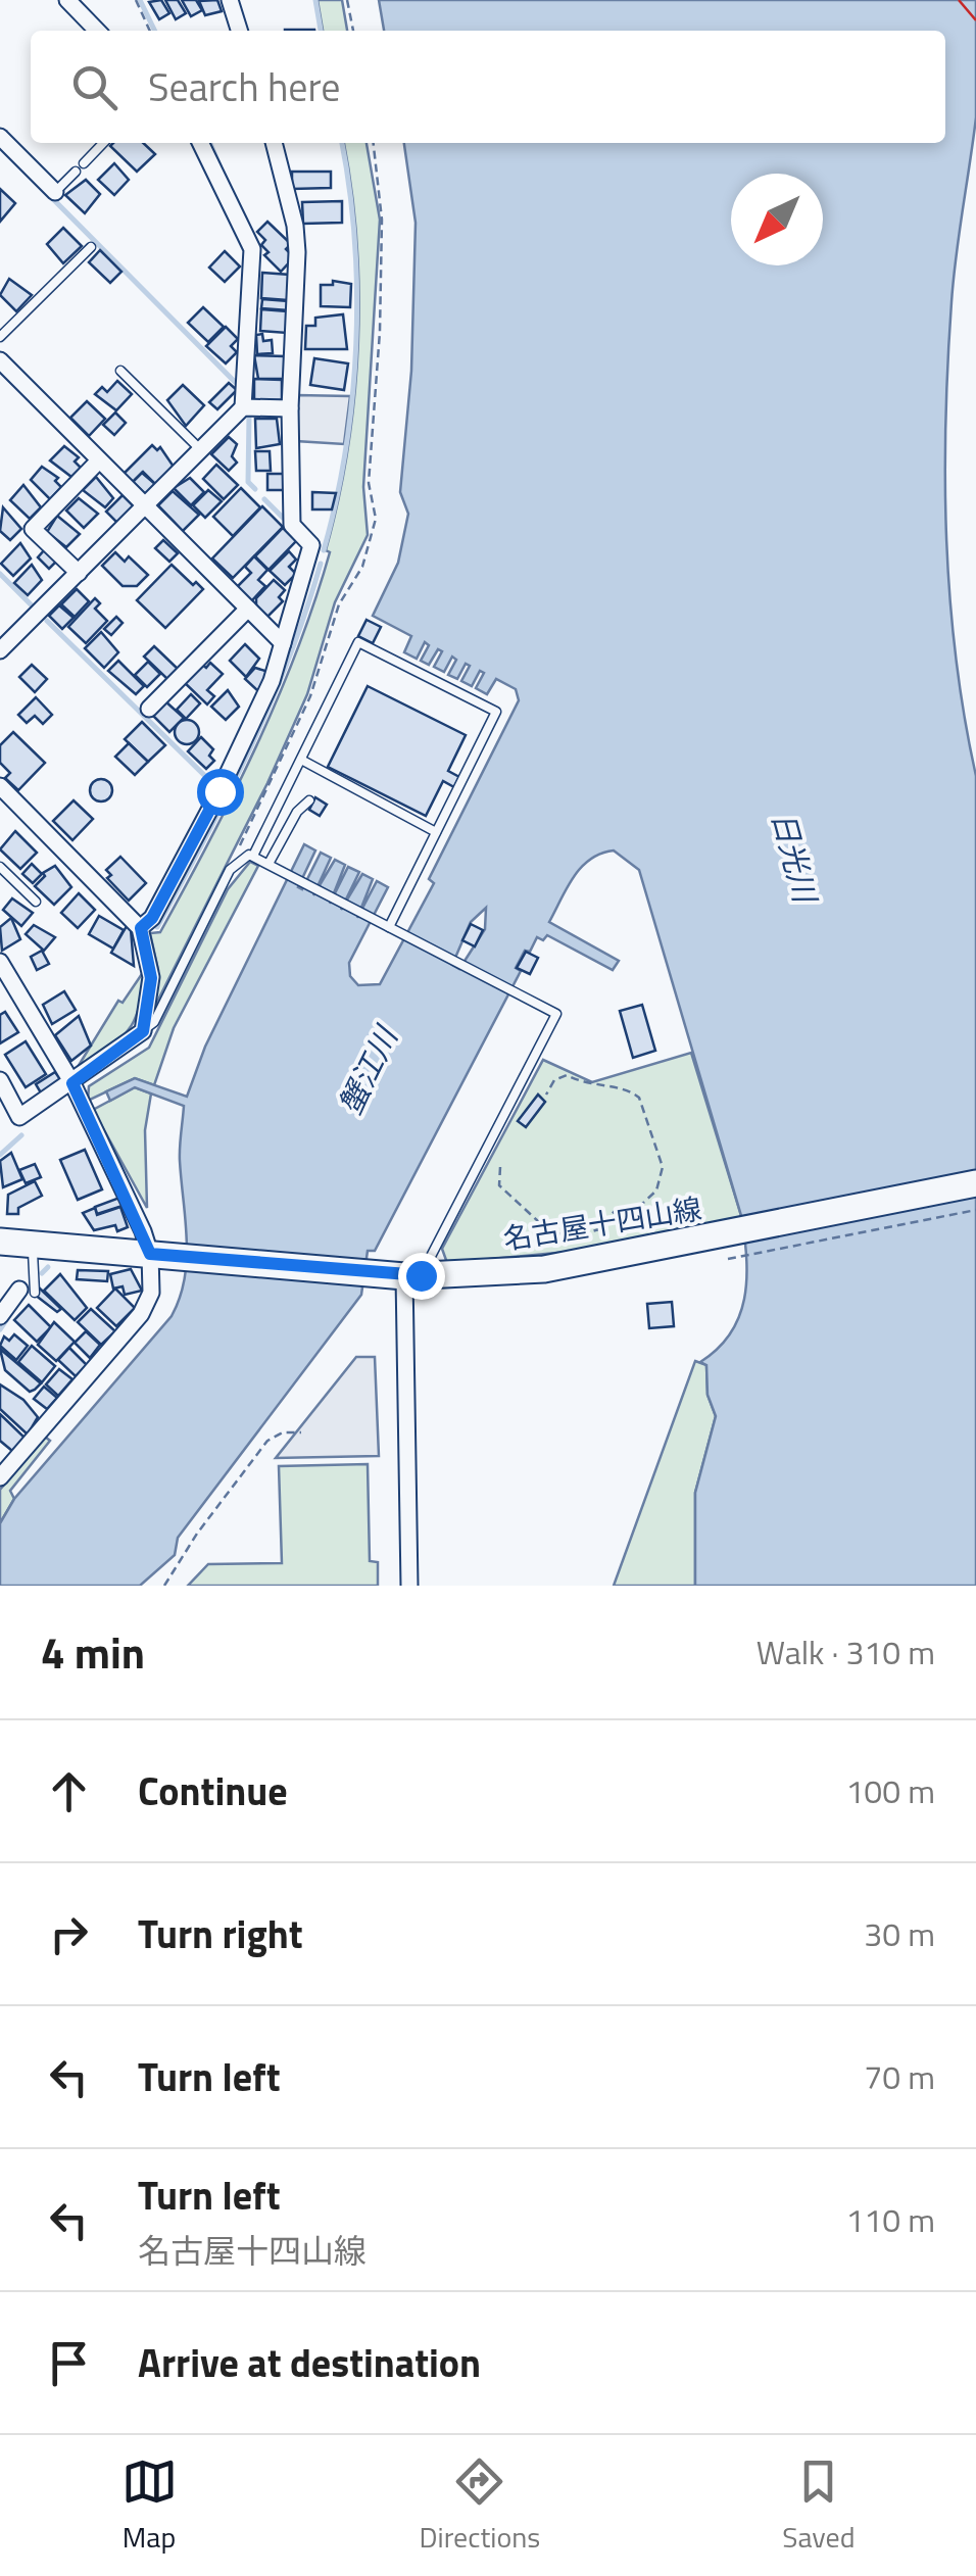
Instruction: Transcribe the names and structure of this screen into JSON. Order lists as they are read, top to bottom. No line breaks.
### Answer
{"streets":{"main road":["名古屋十四山線"]},"water":["日光川","蟹江川"],"north":"bottom left","page":{"search":"Search here","heading":["4 min","Walk · 310 m"],"list":[["Continue","100 m"],["Turn right","30 m"],["Turn left","70 m"],["Turn left","名古屋十四山線","110 m"],"Arrive at destination"],"nav":["Map","Directions","Saved"]}}
